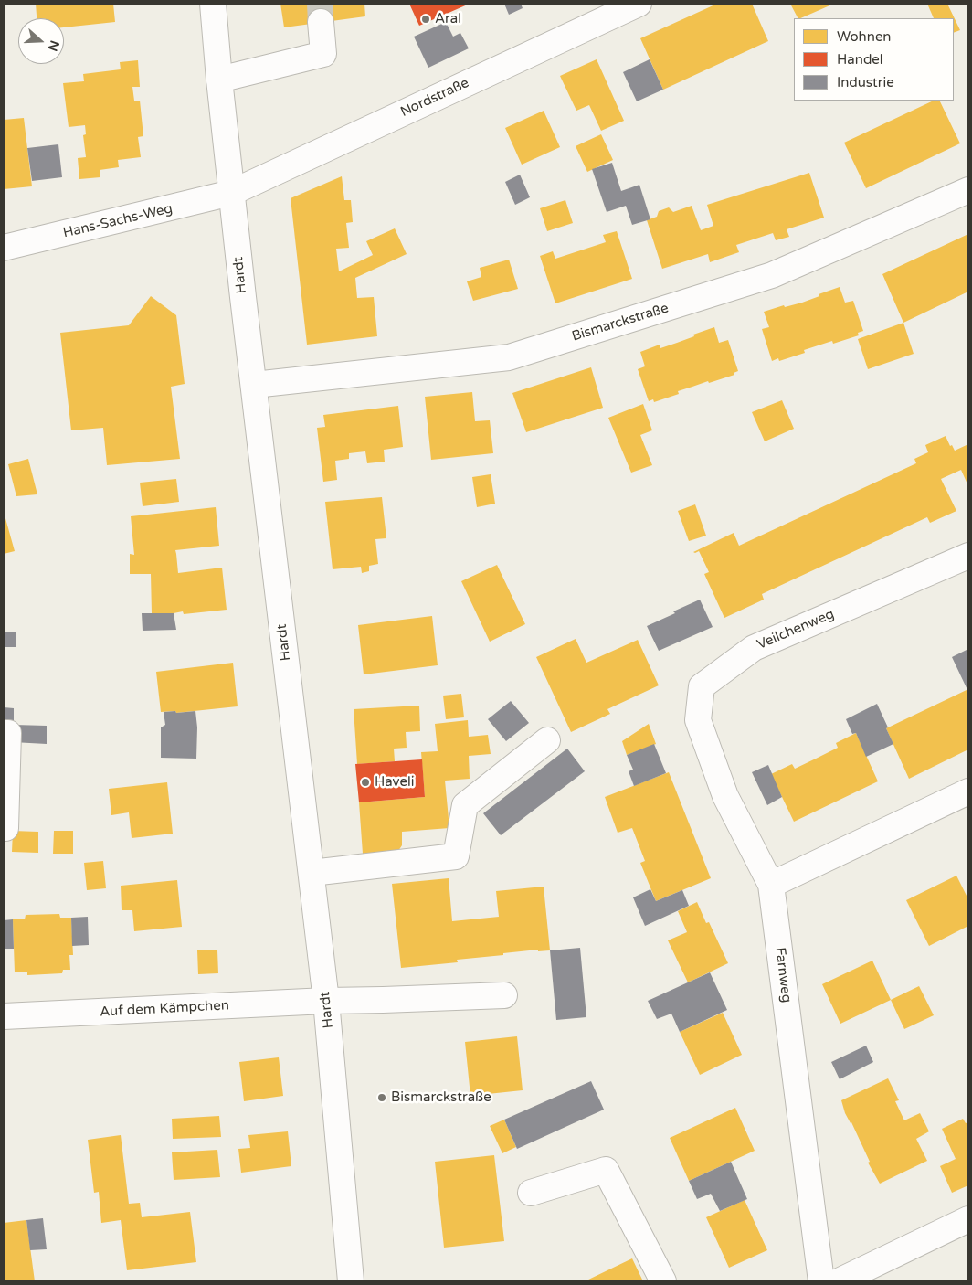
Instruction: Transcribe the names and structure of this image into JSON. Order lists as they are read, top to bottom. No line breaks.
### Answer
{"streets":{"street":["Nordstraße","Hans-Sachs-Weg","Hardt","Bismarckstraße","Veilchenweg","Farnweg","Auf dem Kämpchen"]},"crossings":[["Nordstraße","Hans-Sachs-Weg"],["Nordstraße","Hardt"],["Hans-Sachs-Weg","Hardt"],["Hardt","Bismarckstraße"],["Hardt","Auf dem Kämpchen"],["Veilchenweg","Farnweg"]],"places":["Aral","Haveli","Bismarckstraße"],"legend":["Wohnen","Handel","Industrie"],"north":"right"}
